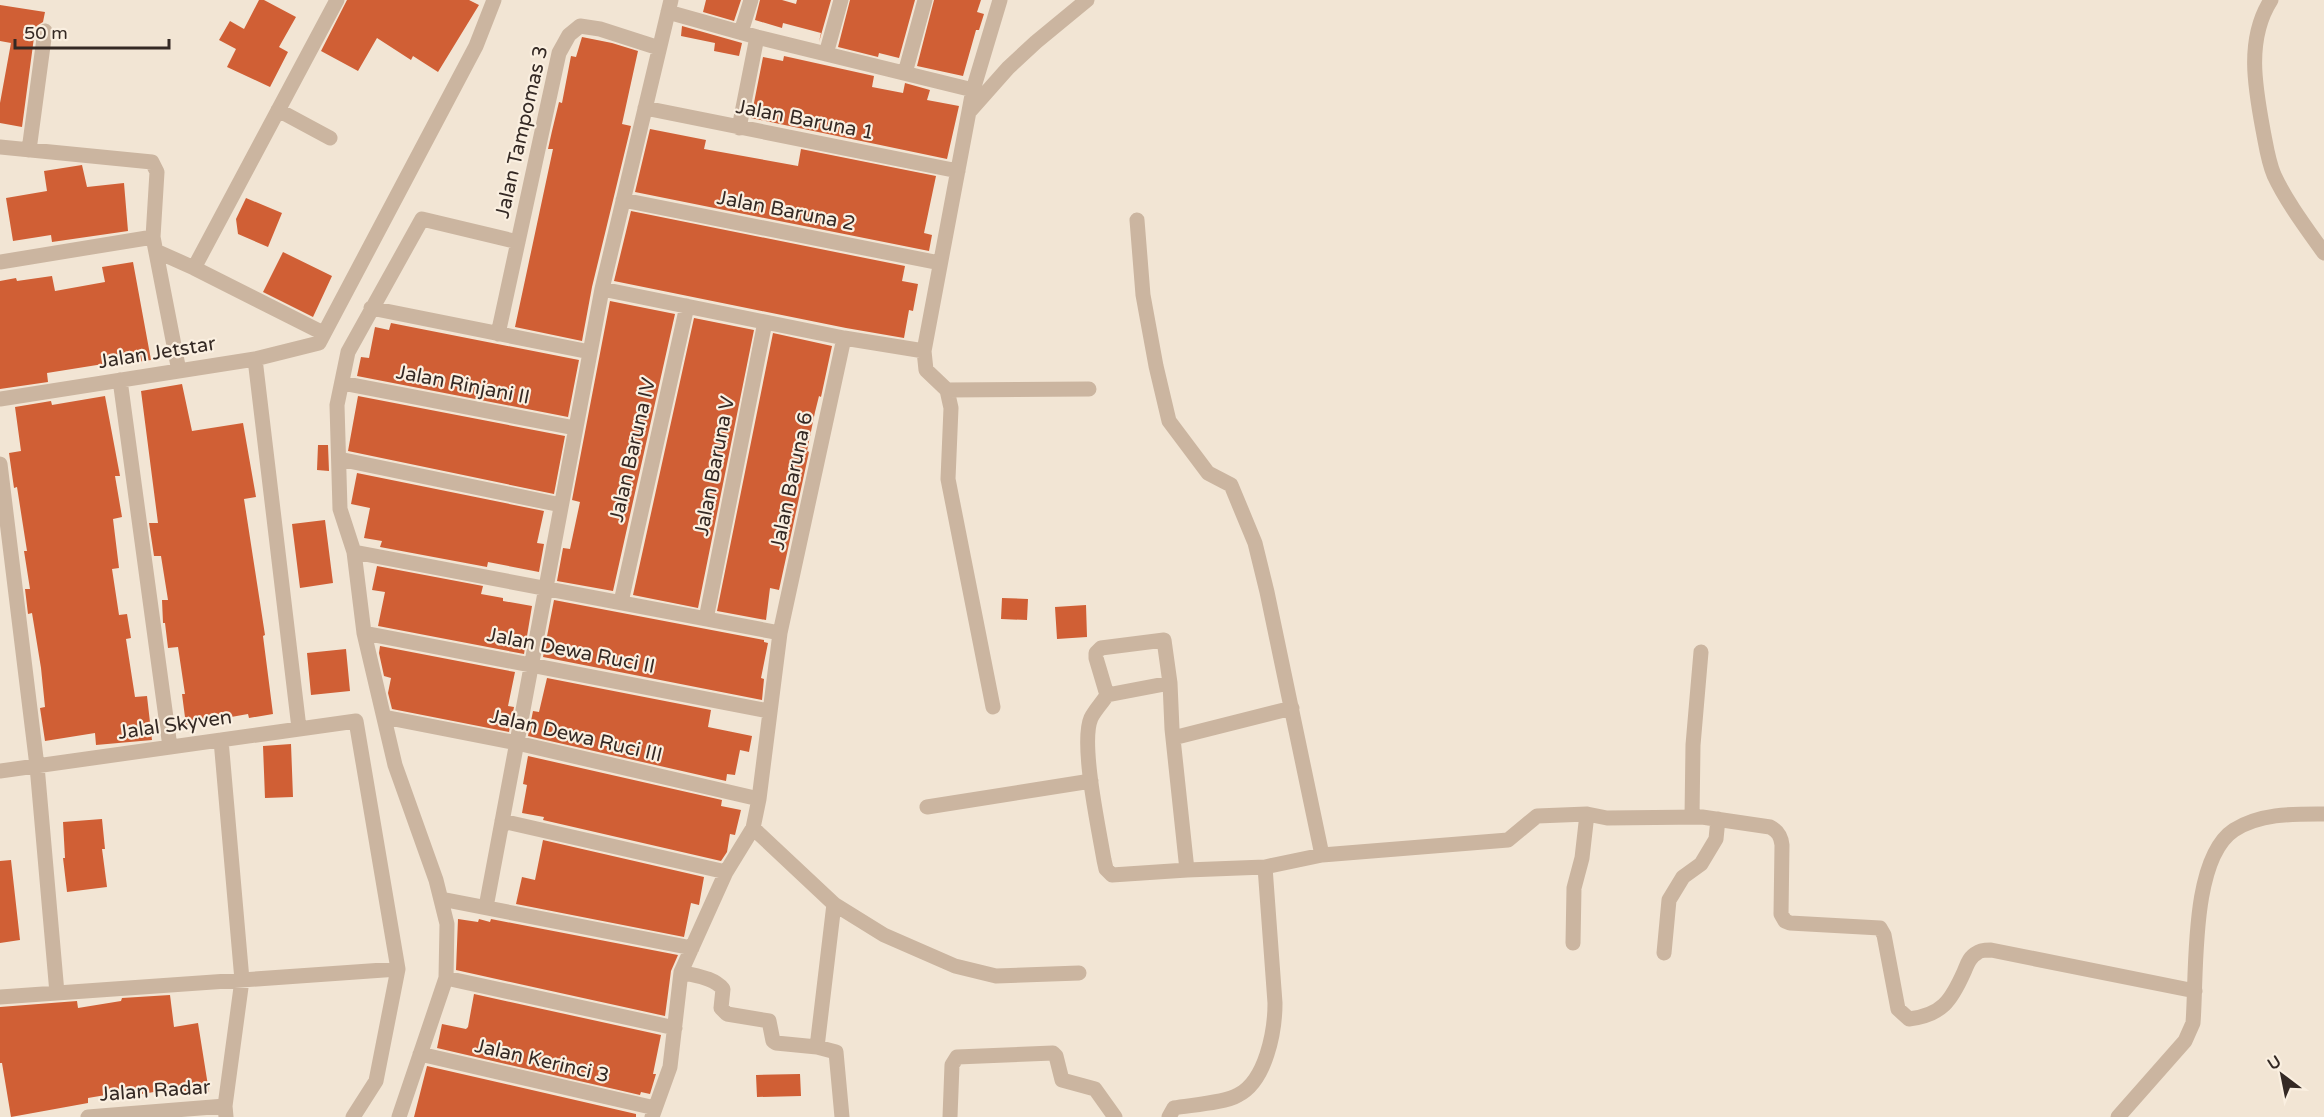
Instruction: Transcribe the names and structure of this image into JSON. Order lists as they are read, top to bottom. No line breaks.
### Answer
{"streets":{"street":["Jalan Baruna 1","Jalan Tampomas 3","Jalan Baruna 2","Jalan Jetstar","Jalan Rinjani II","Jalan Baruna IV","Jalan Baruna V","Jalan Baruna 6","Jalan Dewa Ruci II","Jalal Skyven","Jalan Dewa Ruci III","Jalan Kerinci 3","Jalan Radar"]},"crossings":[["Jalan Baruna 6","Jalan Dewa Ruci II"],["Jalan Baruna 6","Jalan Dewa Ruci III"],["Jalan Baruna 6","Jalan Kerinci 3"]],"scale_bar":"50 m","north":"top left"}
